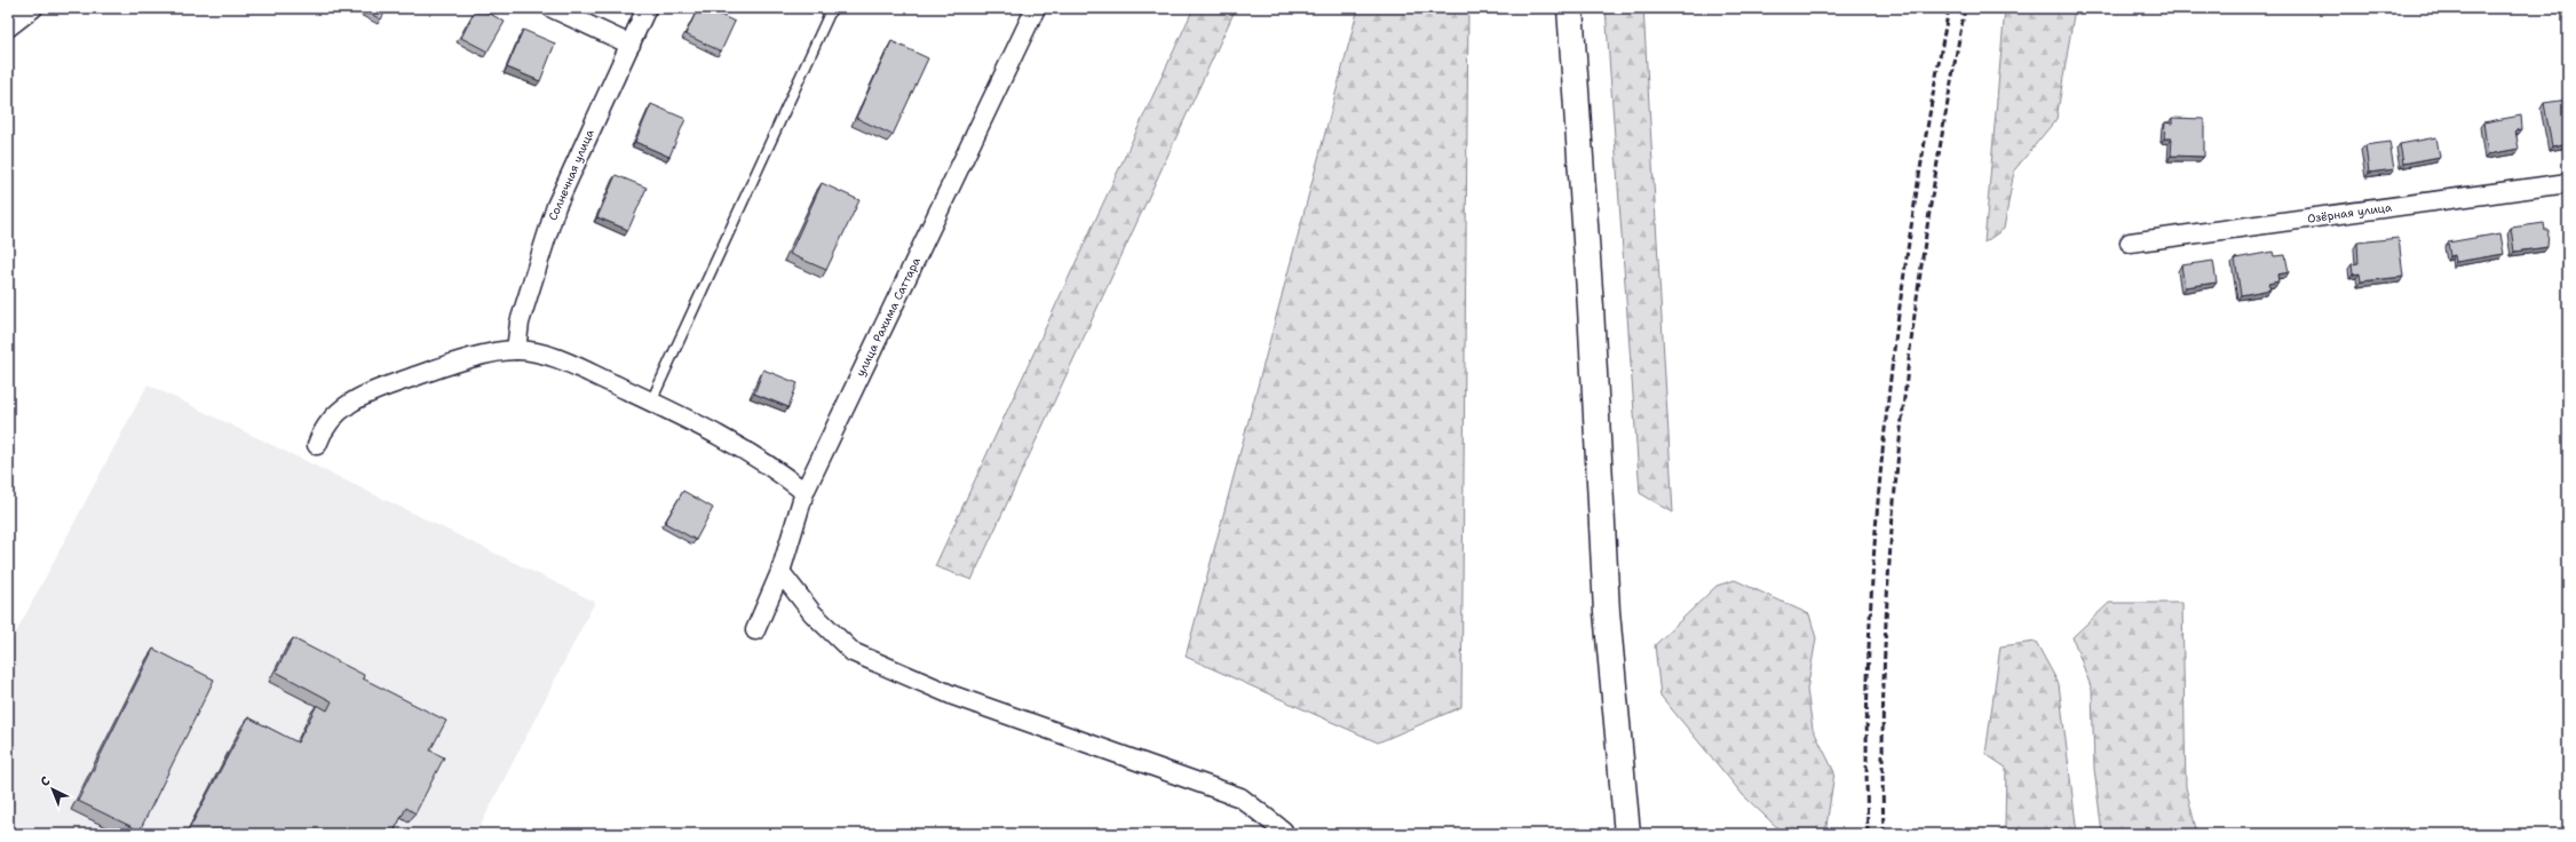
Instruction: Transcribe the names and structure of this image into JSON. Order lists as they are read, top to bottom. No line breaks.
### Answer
{"streets":{"street":["Солнечная улица","Озёрная улица","улица Рахима Саттара"]},"north":"top left"}
